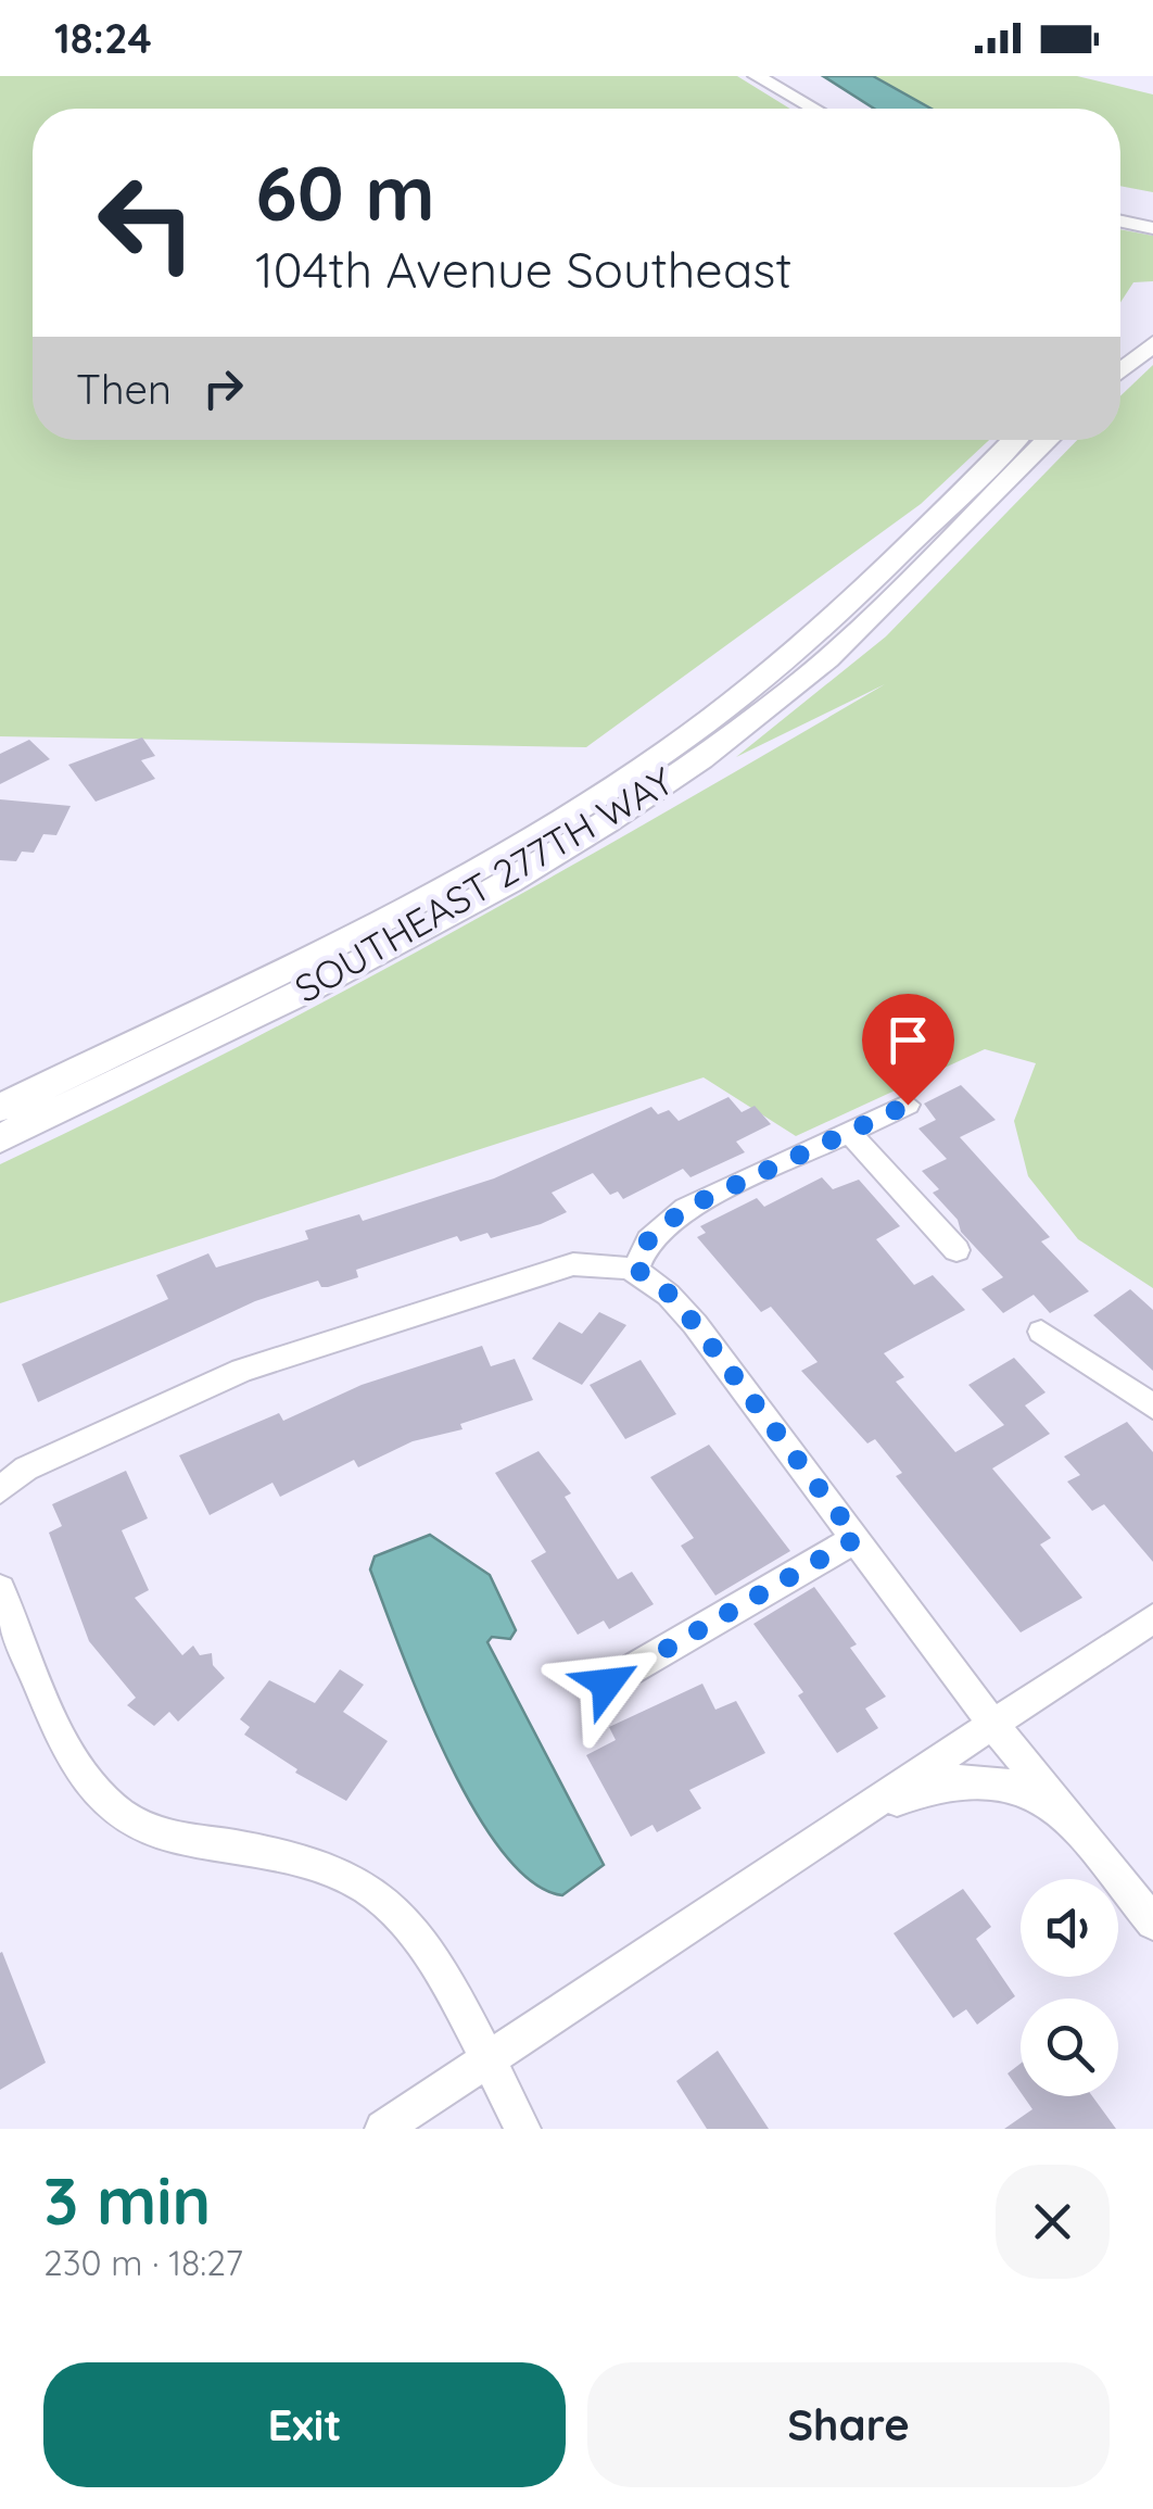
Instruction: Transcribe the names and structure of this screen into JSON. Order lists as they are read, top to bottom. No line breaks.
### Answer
{"streets":{"main road":["SOUTHEAST 277TH WAY"]},"page":{"status":"18:24","turn":["60 m","104th Avenue Southeast"],"then":"Then","heading":["3 min","230 m · 18:27"],"buttons":["Exit","Share"]}}
